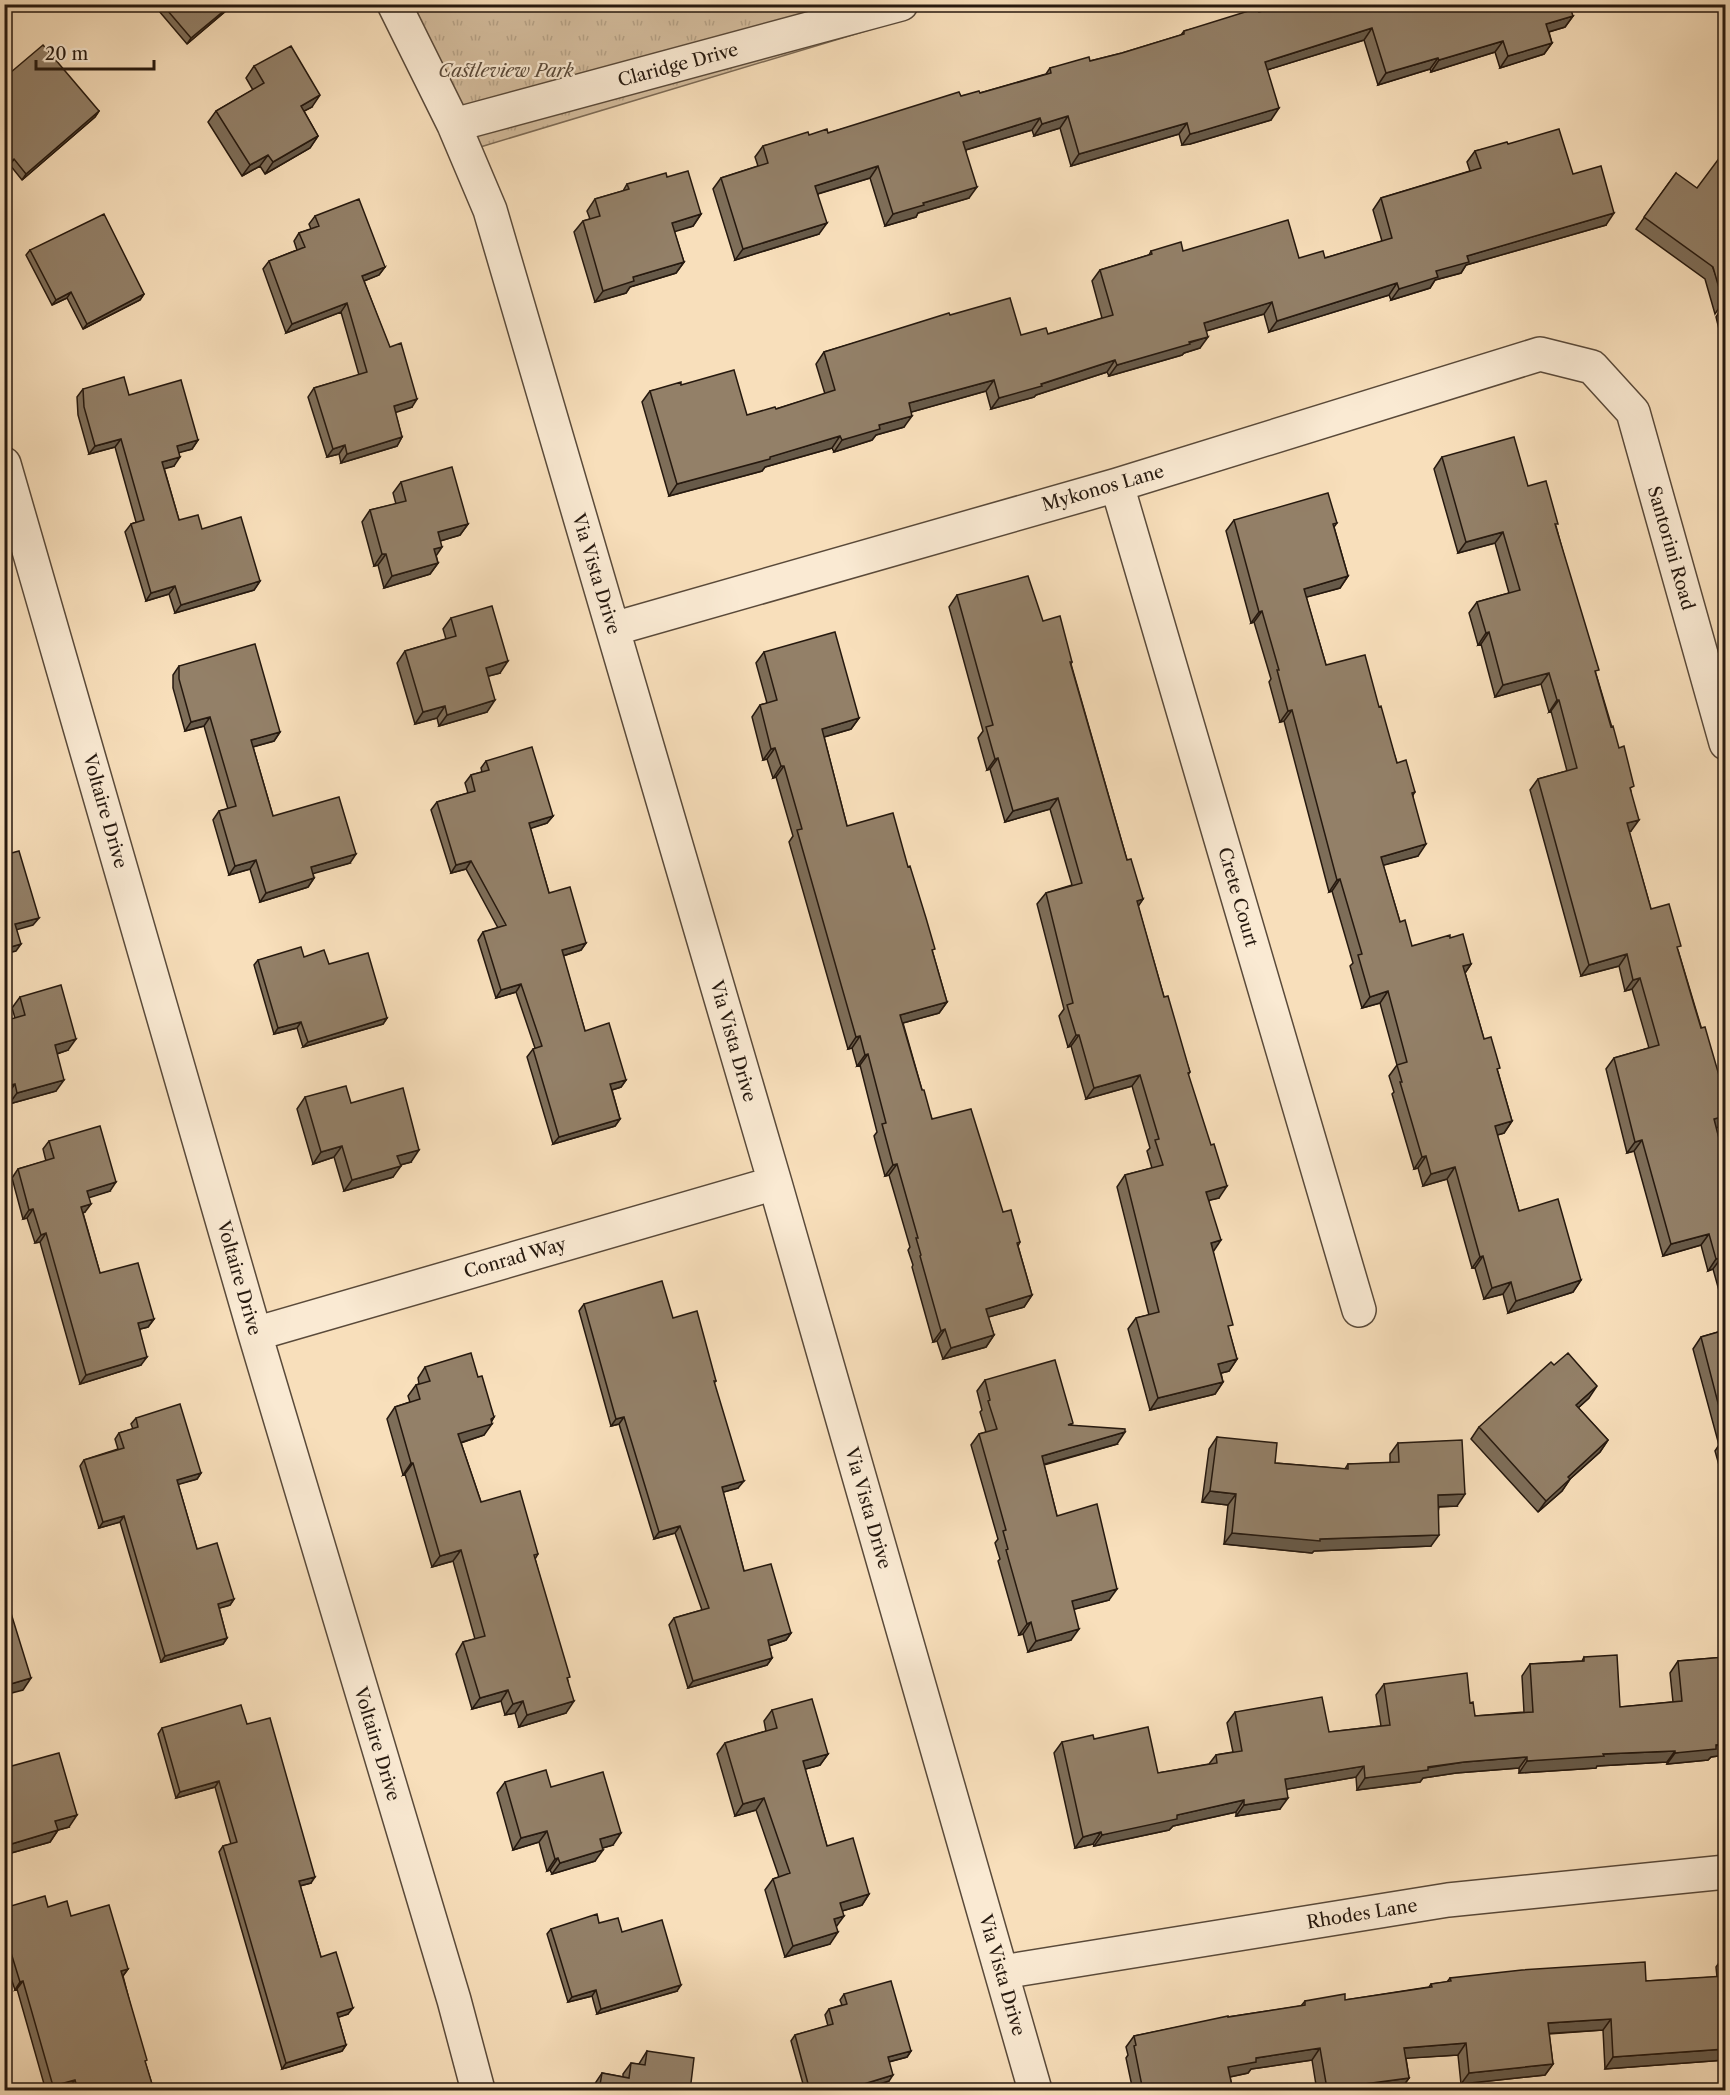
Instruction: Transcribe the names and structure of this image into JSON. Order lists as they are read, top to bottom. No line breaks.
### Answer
{"streets":{"street":["Claridge Drive","Mykonos Lane","Santorini Road","Via Vista Drive","Voltaire Drive","Crete Court","Conrad Way","Rhodes Lane"]},"crossings":[["Claridge Drive","Via Vista Drive"],["Mykonos Lane","Santorini Road"],["Mykonos Lane","Via Vista Drive"],["Mykonos Lane","Crete Court"],["Via Vista Drive","Conrad Way"],["Via Vista Drive","Rhodes Lane"],["Voltaire Drive","Conrad Way"]],"parks":["Castleview Park"],"scale_bar":"20 m"}
